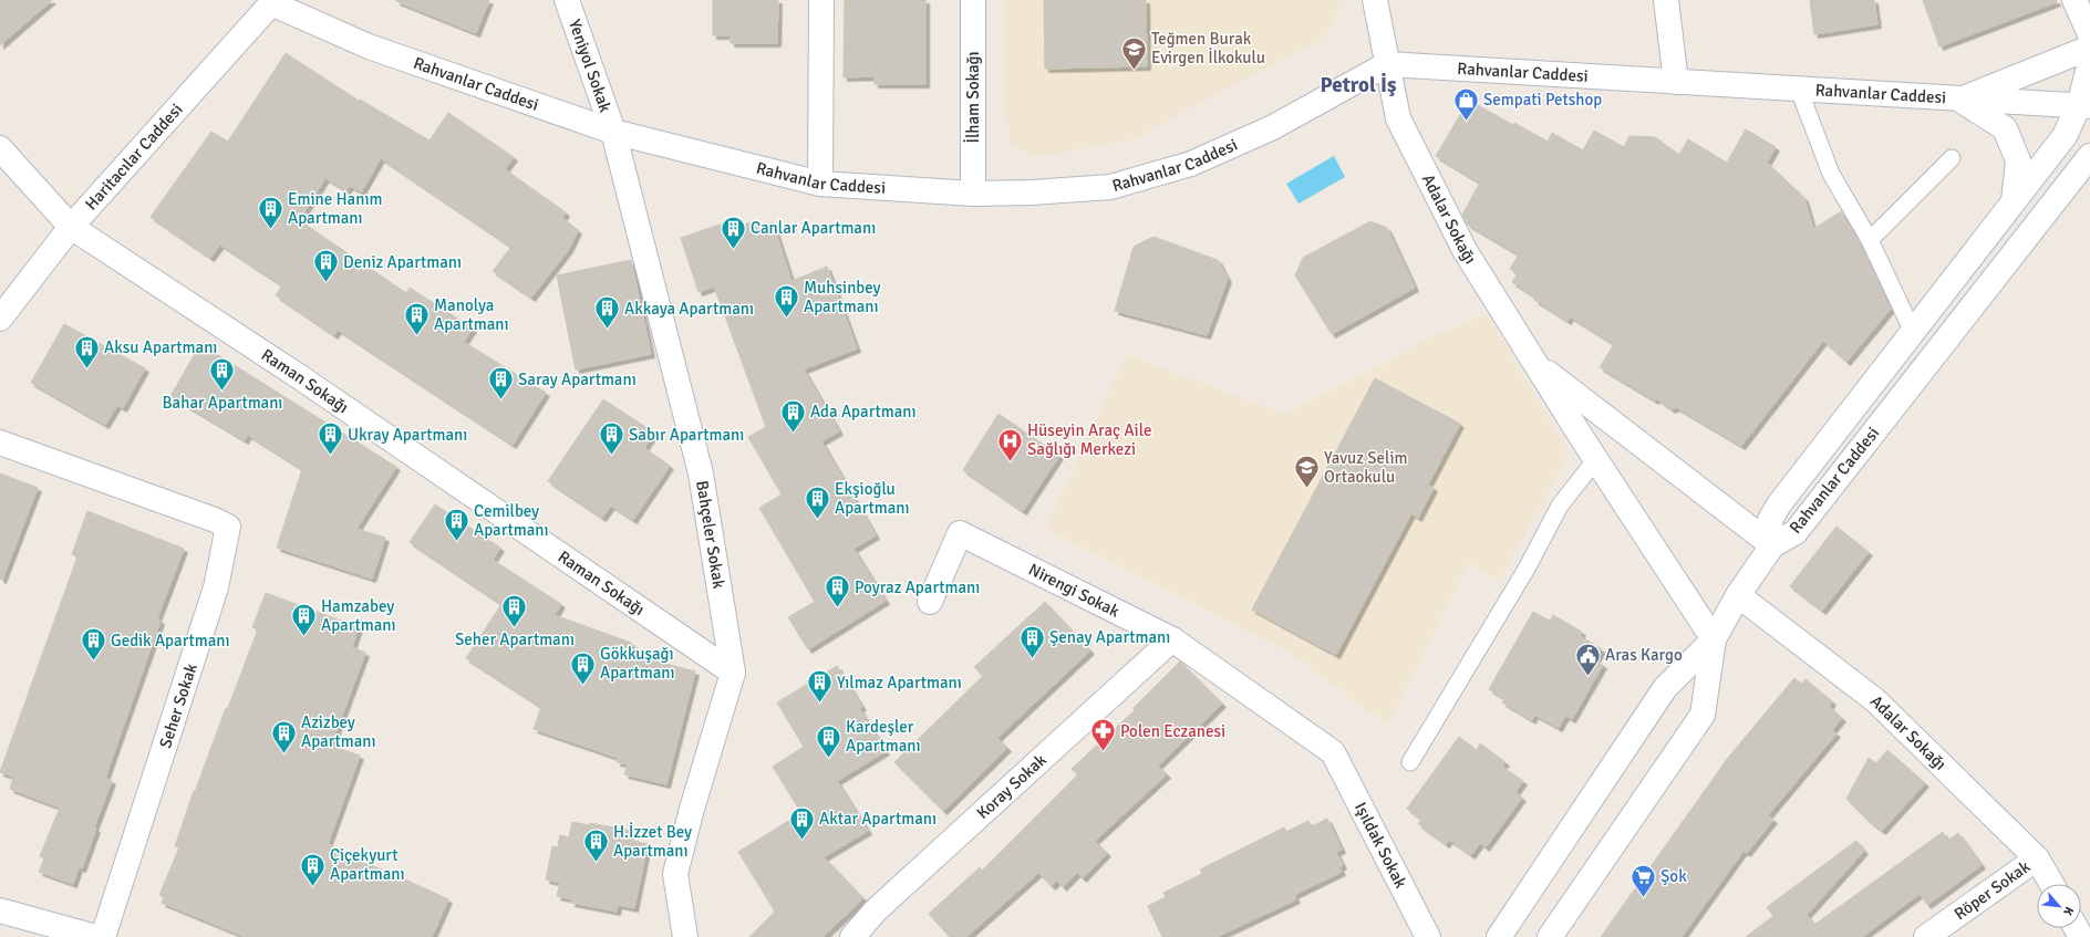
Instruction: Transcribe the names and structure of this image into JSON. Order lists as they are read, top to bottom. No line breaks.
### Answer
{"streets":{"street":["Yeniyol Sokak","Rahvanlar Caddesi","İlham Sokağı","Haritacılar Caddesi","Adalar Sokağı","Raman Sokağı","Bahçeler Sokak","Nirengi Sokak","Seher Sokak","Koray Sokak","Işıldak Sokak","Röper Sokak"]},"crossings":[["Yeniyol Sokak","Rahvanlar Caddesi"],["Yeniyol Sokak","Bahçeler Sokak"],["Rahvanlar Caddesi","İlham Sokağı"],["Rahvanlar Caddesi","Haritacılar Caddesi"],["Rahvanlar Caddesi","Adalar Sokağı"],["Rahvanlar Caddesi","Bahçeler Sokak"],["Haritacılar Caddesi","Raman Sokağı"],["Adalar Sokağı","Röper Sokak"],["Raman Sokağı","Bahçeler Sokak"],["Nirengi Sokak","Koray Sokak"],["Nirengi Sokak","Işıldak Sokak"]],"districts":["Petrol İş"],"places":{"school or university":["Teğmen Burak Evirgen İlkokulu","Yavuz Selim Ortaokulu"],"shop":["Sempati Petshop"],"building":["Emine Hanım Apartmanı","Canlar Apartmanı","Deniz Apartmanı","Muhsinbey Apartmanı","Akkaya Apartmanı","Manolya Apartmanı","Aksu Apartmanı","Bahar Apartmanı","Saray Apartmanı","Ada Apartmanı","Ukray Apartmanı","Sabır Apartmanı","Ekşioğlu Apartmanı","Cemilbey Apartmanı","Poyraz Apartmanı","Seher Apartmanı","Hamzabey Apartmanı","Şenay Apartmanı","Gedik Apartmanı","Gökkuşağı Apartmanı","Yılmaz Apartmanı","Azizbey Apartmanı","Kardeşler Apartmanı","Aktar Apartmanı","H.İzzet Bey Apartmanı","Çiçekyurt Apartmanı"],"hospital":["Hüseyin Araç Aile Sağlığı Merkezi"],"public building":["Aras Kargo"],"pharmacy":["Polen Eczanesi"],"supermarket":["Şok"]},"north":"bottom right"}
